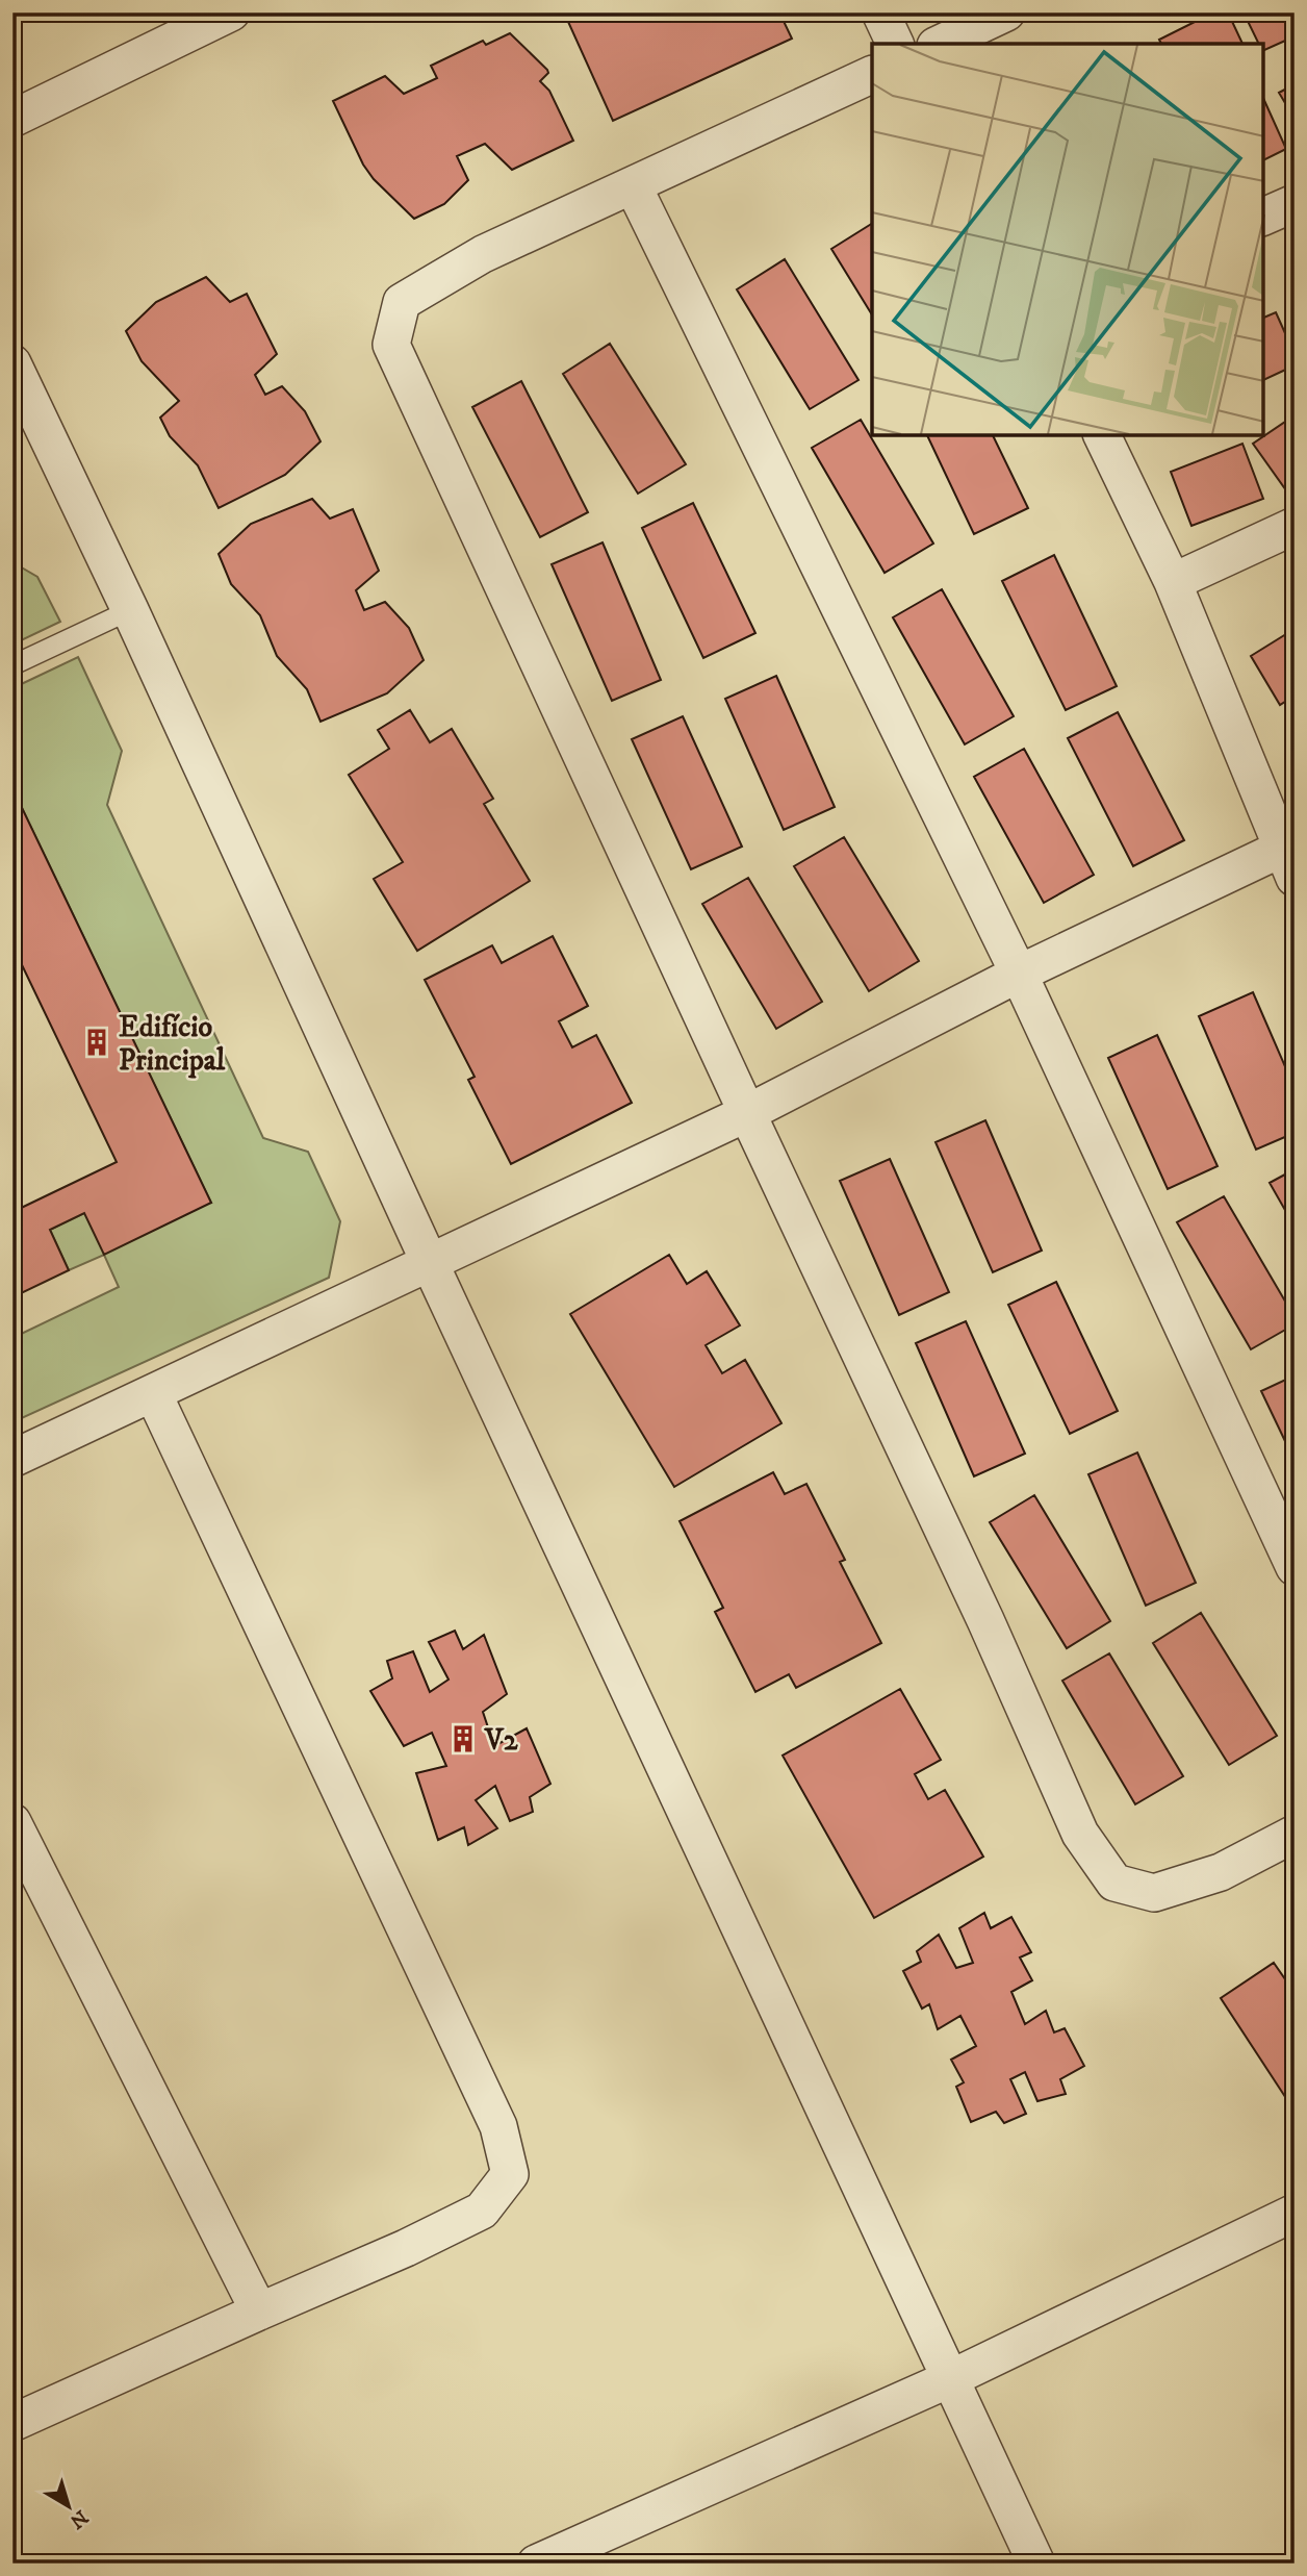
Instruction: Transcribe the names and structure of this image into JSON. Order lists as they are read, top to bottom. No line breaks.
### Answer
{"places":{"building":["Edifício Principal","V2"]},"north":"bottom right"}
